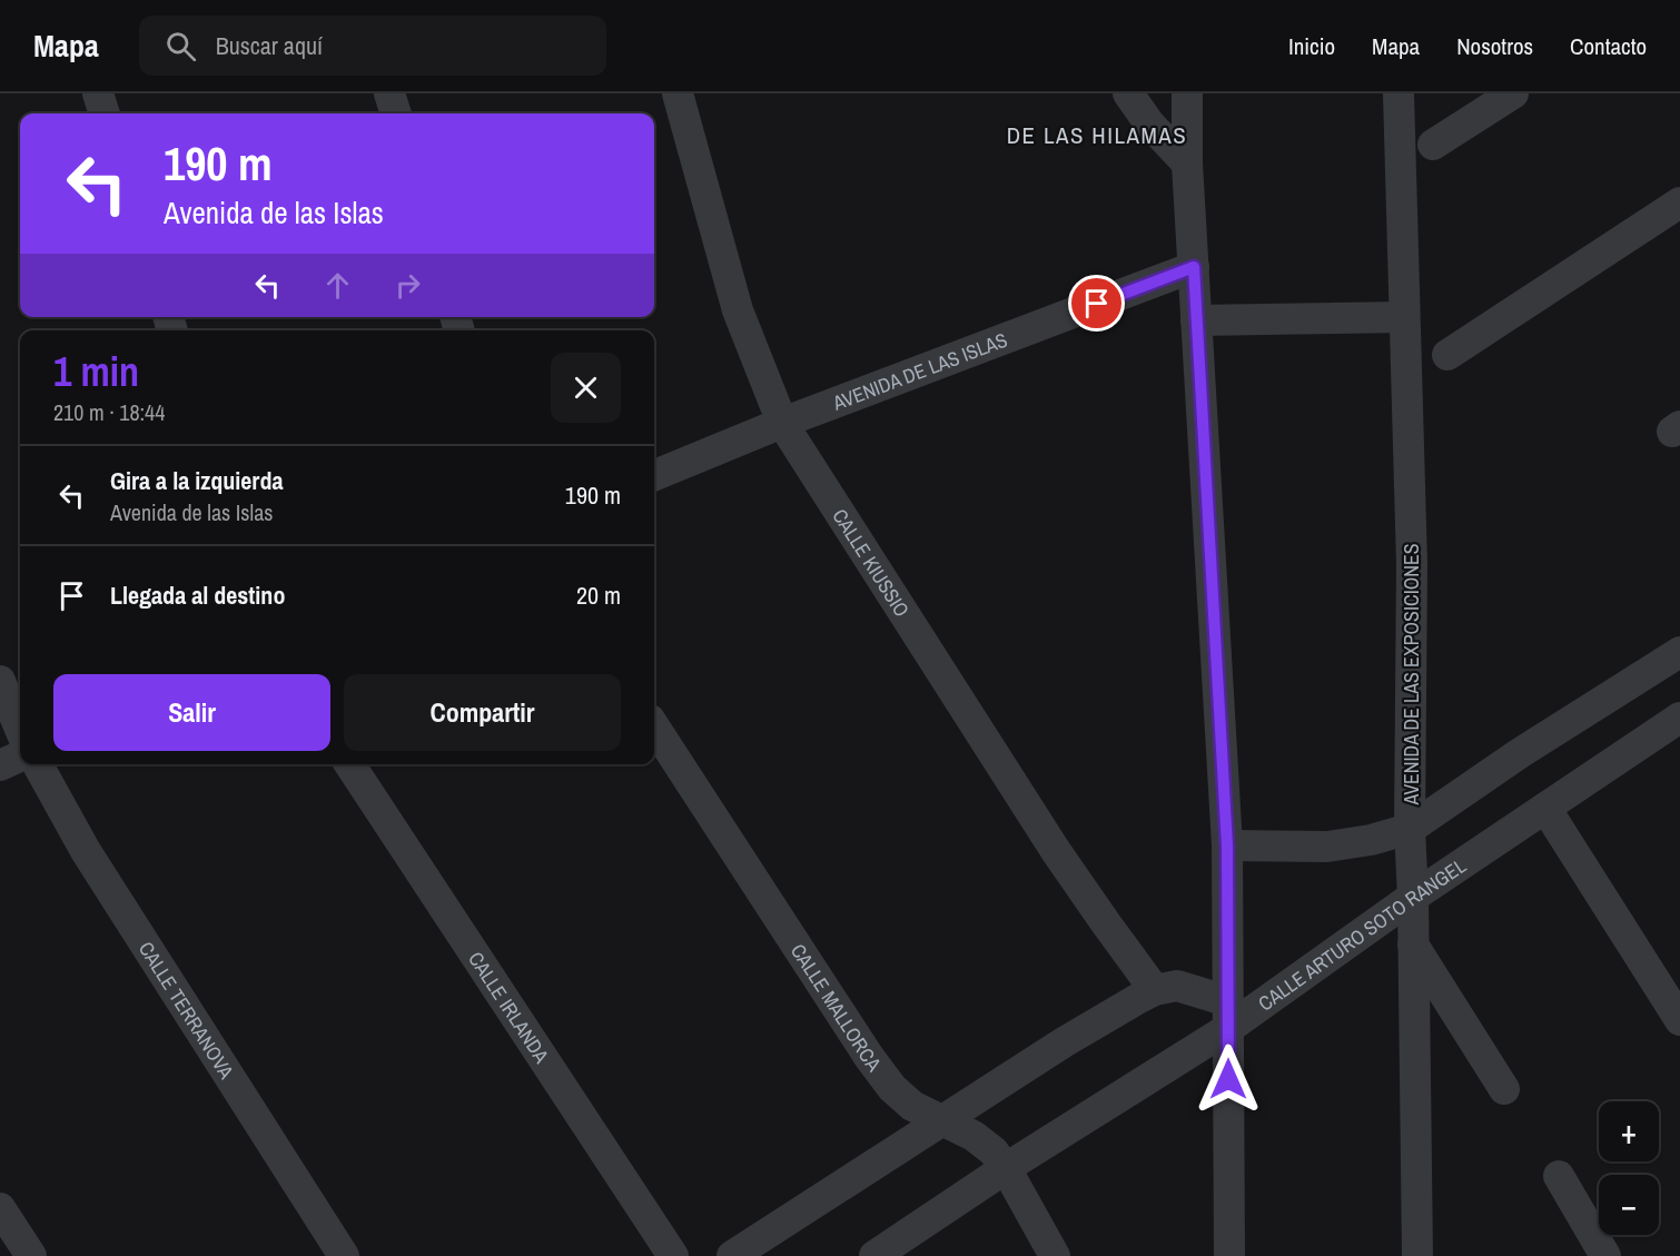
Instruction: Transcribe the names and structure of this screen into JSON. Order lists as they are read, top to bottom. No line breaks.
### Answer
{"streets":{"street":["AVENIDA DE LAS ISLAS","CALLE KIUSSIO","AVENIDA DE LAS EXPOSICIONES","CALLE ARTURO SOTO RANGEL","CALLE MALLORCA","CALLE IRLANDA","CALLE TERRANOVA"]},"crossings":[["AVENIDA DE LAS ISLAS","CALLE KIUSSIO"],["AVENIDA DE LAS EXPOSICIONES","CALLE ARTURO SOTO RANGEL"],["CALLE ARTURO SOTO RANGEL","CALLE MALLORCA"]],"districts":["DE LAS HILAMAS"],"page":{"header":"Mapa","search":"Buscar aquí","nav":["Inicio","Mapa","Nosotros","Contacto"],"turn":["190 m","Avenida de las Islas"],"heading":["1 min","210 m · 18:44"],"list":[{"name":"Gira a la izquierda","note":"Avenida de las Islas","value":"190 m"},{"name":"Llegada al destino","value":"20 m"}],"buttons":["Salir","Compartir"],"map_buttons":["+","−"]}}
